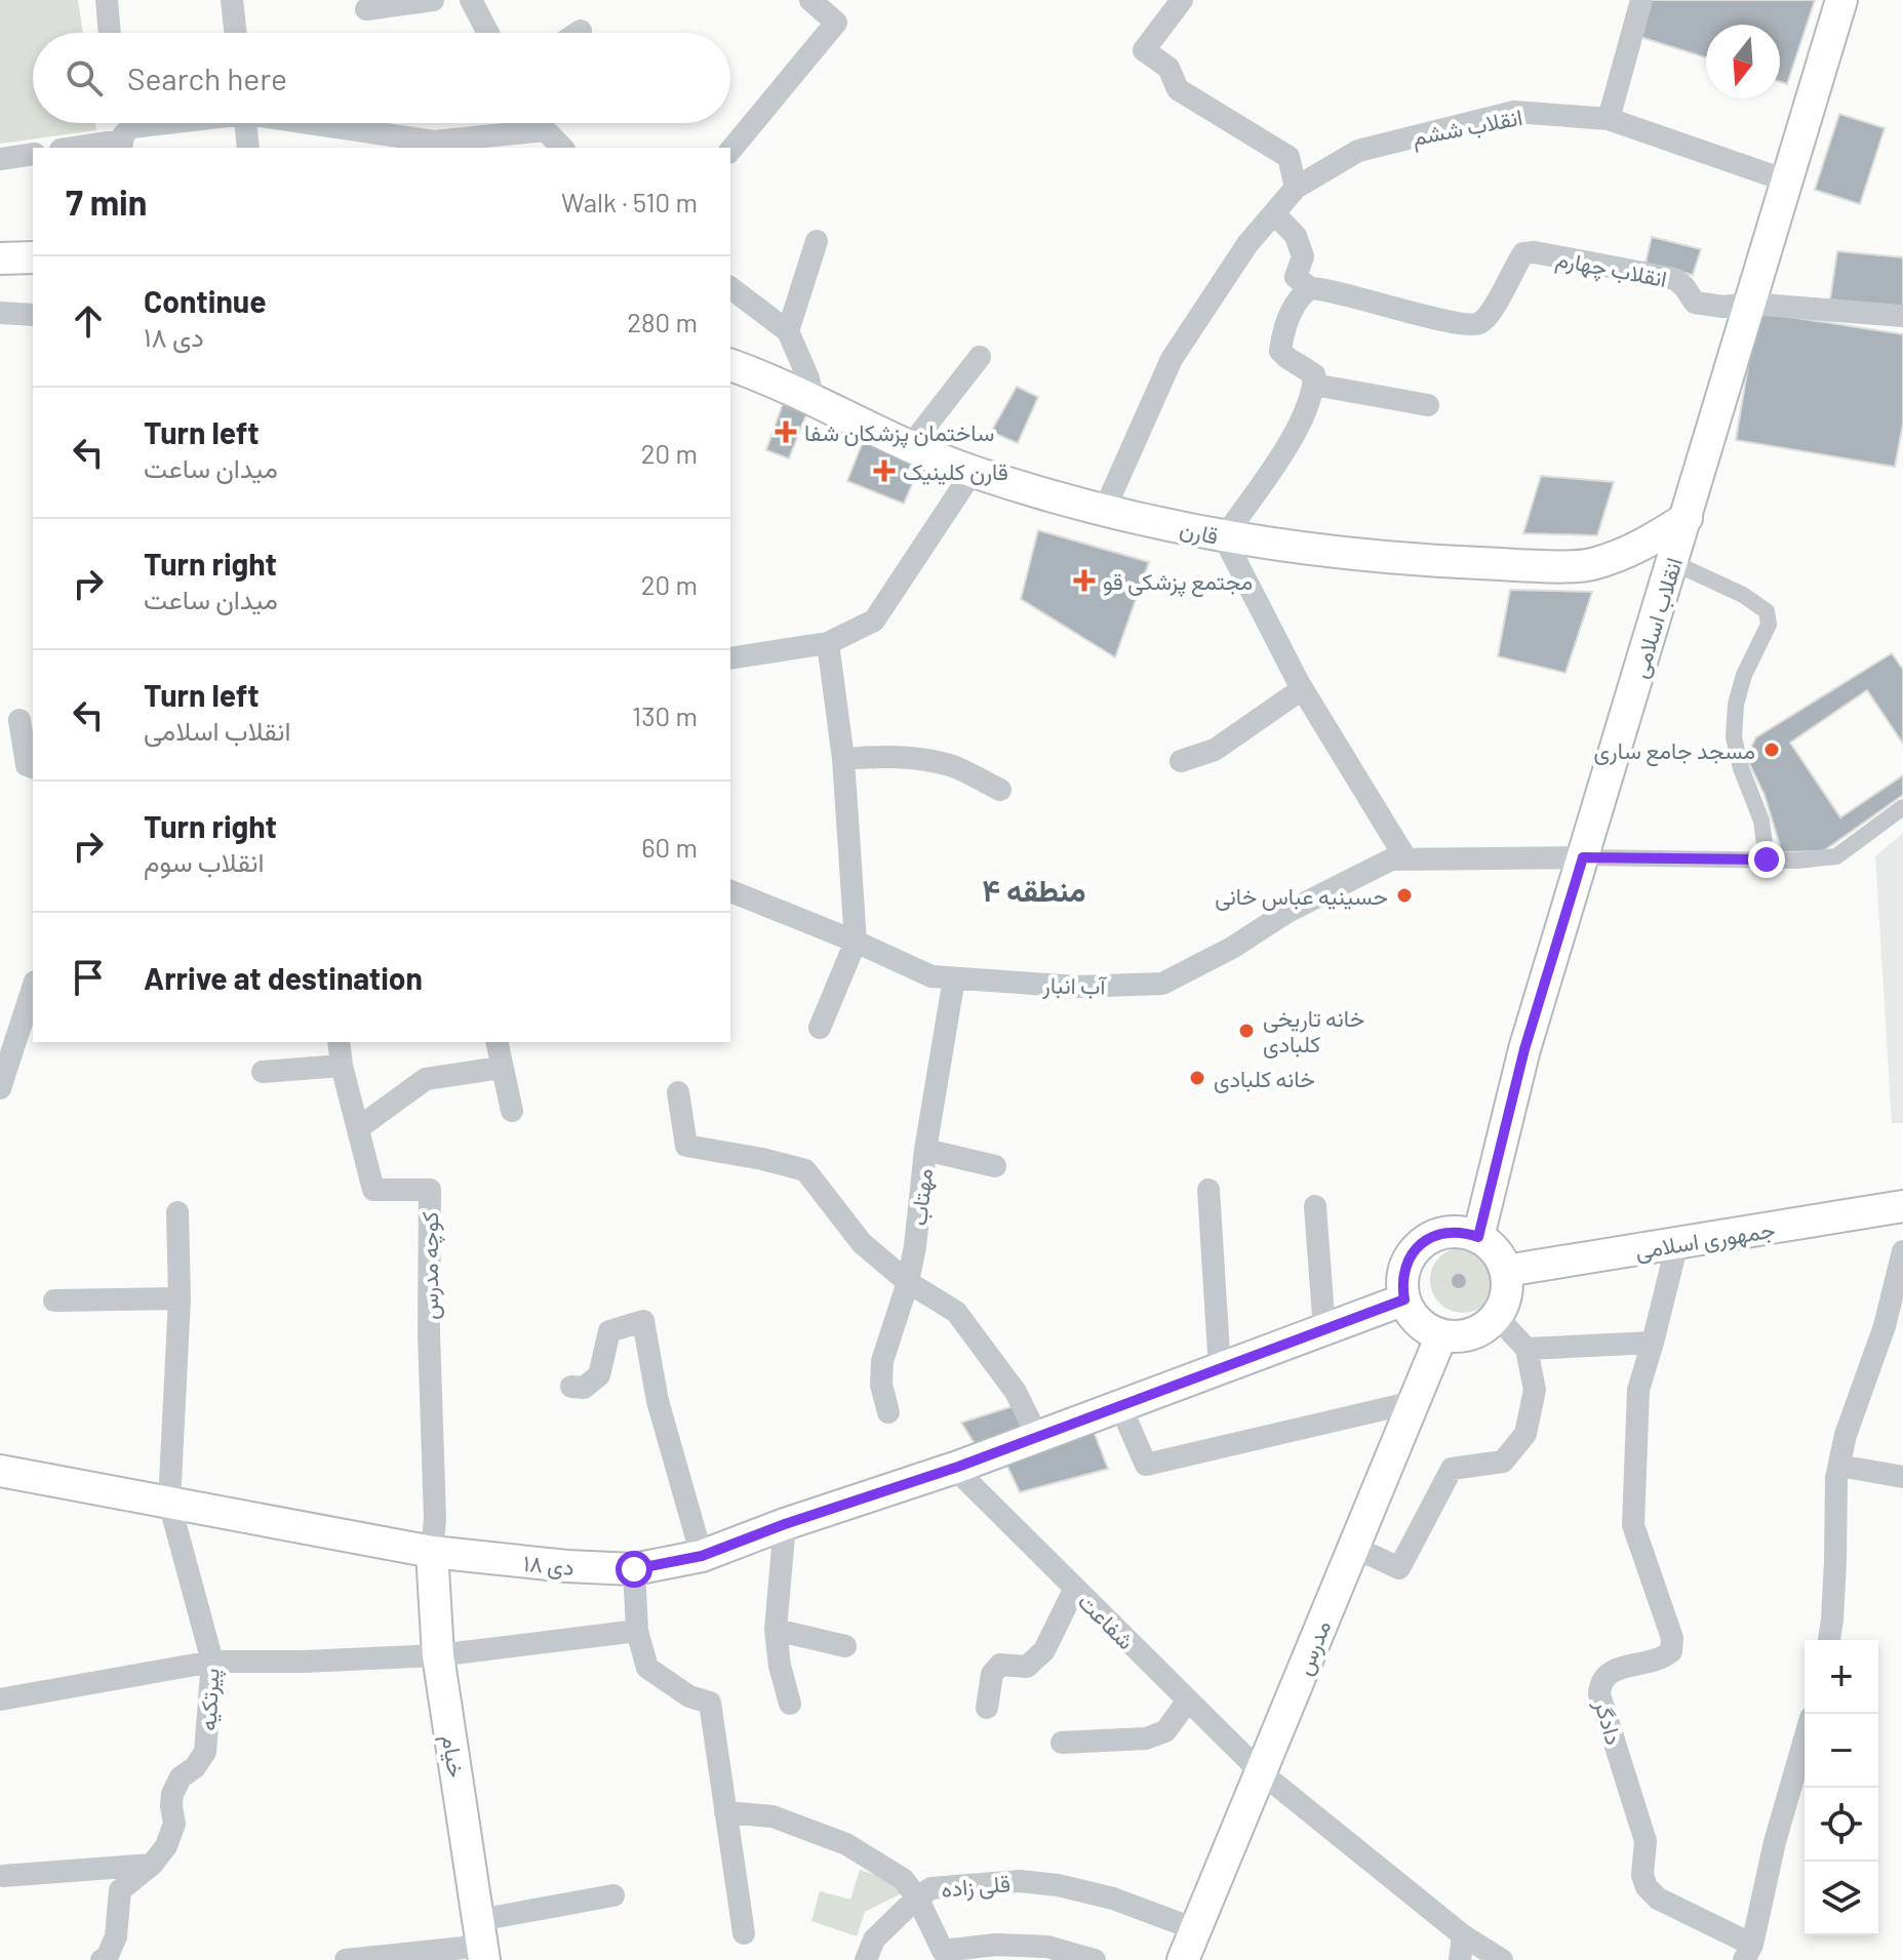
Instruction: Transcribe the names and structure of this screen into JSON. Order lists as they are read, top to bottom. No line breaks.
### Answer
{"streets":{"main road":["قارن","انقلاب اسلامی","جمهوری اسلامی","۱۸ دی","مدرس","خیام"],"street":["انقلاب ششم","انقلاب چهارم","آب انبار","مهتاب","کوچه مدرس","شفاعت","پیرتکیه","دادگر","قلی زاده"]},"crossings":[["انقلاب ششم","قارن"],["انقلاب ششم","انقلاب اسلامی"],["انقلاب چهارم","انقلاب اسلامی"],["قارن","انقلاب اسلامی"],["انقلاب اسلامی","آب انبار"],["انقلاب اسلامی","جمهوری اسلامی"],["انقلاب اسلامی","۱۸ دی"],["انقلاب اسلامی","مدرس"],["آب انبار","مهتاب"],["جمهوری اسلامی","۱۸ دی"],["جمهوری اسلامی","مدرس"],["کوچه مدرس","۱۸ دی"],["کوچه مدرس","خیام"],["۱۸ دی","شفاعت"],["۱۸ دی","مدرس"],["۱۸ دی","پیرتکیه"],["۱۸ دی","خیام"],["شفاعت","مدرس"],["مدرس","قلی زاده"]],"districts":["منطقه ۴"],"places":{"health":["ساختمان پزشکان شفا","قارن کلینیک","مجتمع پزشکی قو"],"other":["مسجد جامع ساری","حسینیه عباس خانی","خانه تاریخی کلبادی","خانه کلبادی"]},"north":"bottom","page":{"search":"Search here","heading":["7 min","Walk · 510 m"],"list":[["Continue","۱۸ دی","280 m"],["Turn left","میدان ساعت","20 m"],["Turn right","میدان ساعت","20 m"],["Turn left","انقلاب اسلامی","130 m"],["Turn right","انقلاب سوم","60 m"],"Arrive at destination"],"map_buttons":["+","−"]}}
